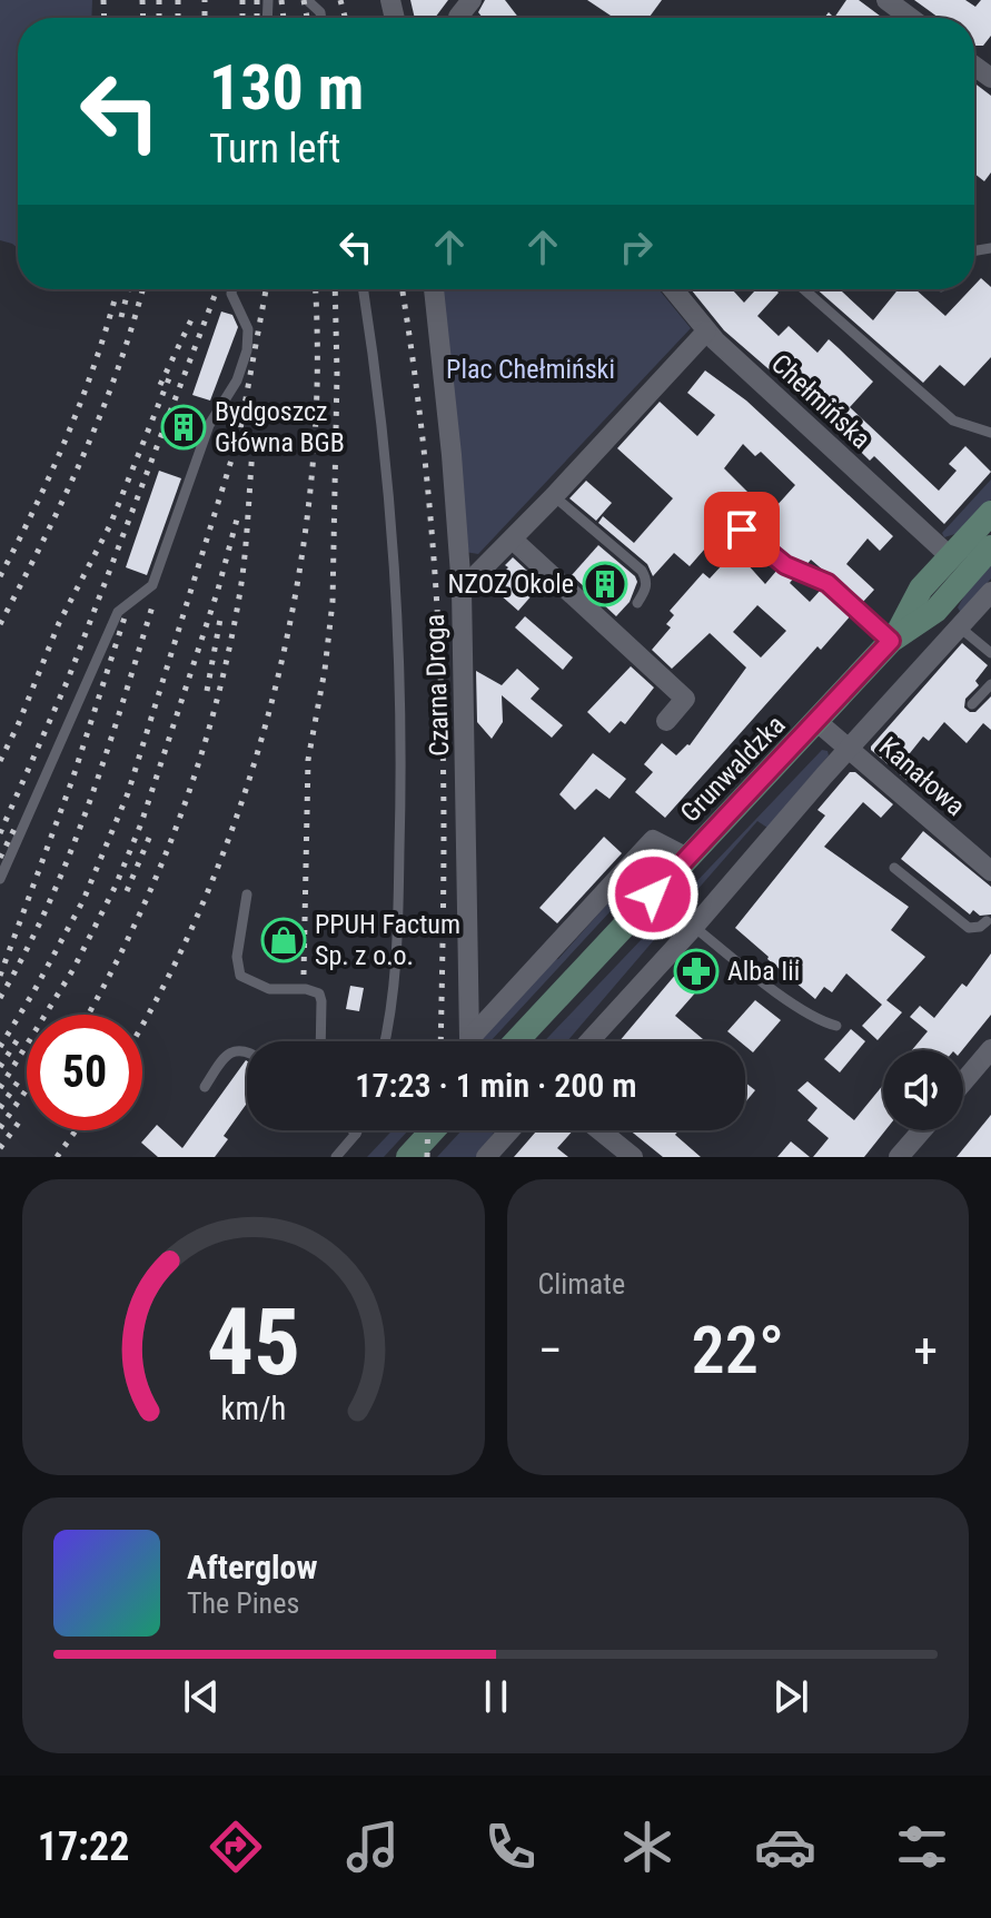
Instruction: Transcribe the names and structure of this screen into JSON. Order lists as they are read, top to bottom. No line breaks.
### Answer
{"streets":{"main road":["Grunwaldzka"],"street":["Chełmińska","Czarna Droga","Kanałowa"]},"crossings":[["Chełmińska","Grunwaldzka"],["Czarna Droga","Grunwaldzka"],["Grunwaldzka","Kanałowa"]],"parks":["Plac Chełmiński"],"places":{"building":["Bydgoszcz Główna BGB","NZOZ Okole"],"shop":["PPUH Factum Sp. z o.o."],"pharmacy":["Alba Iii"]},"page":{"turn":["130 m","Turn left"],"limit":"50","trip":"17:23 · 1 min · 200 m","tile":"Climate","heat":["−","22°","+"],"song":["Afterglow","The Pines"],"tabs":"17:22","gauge":["45","km/h"]}}
